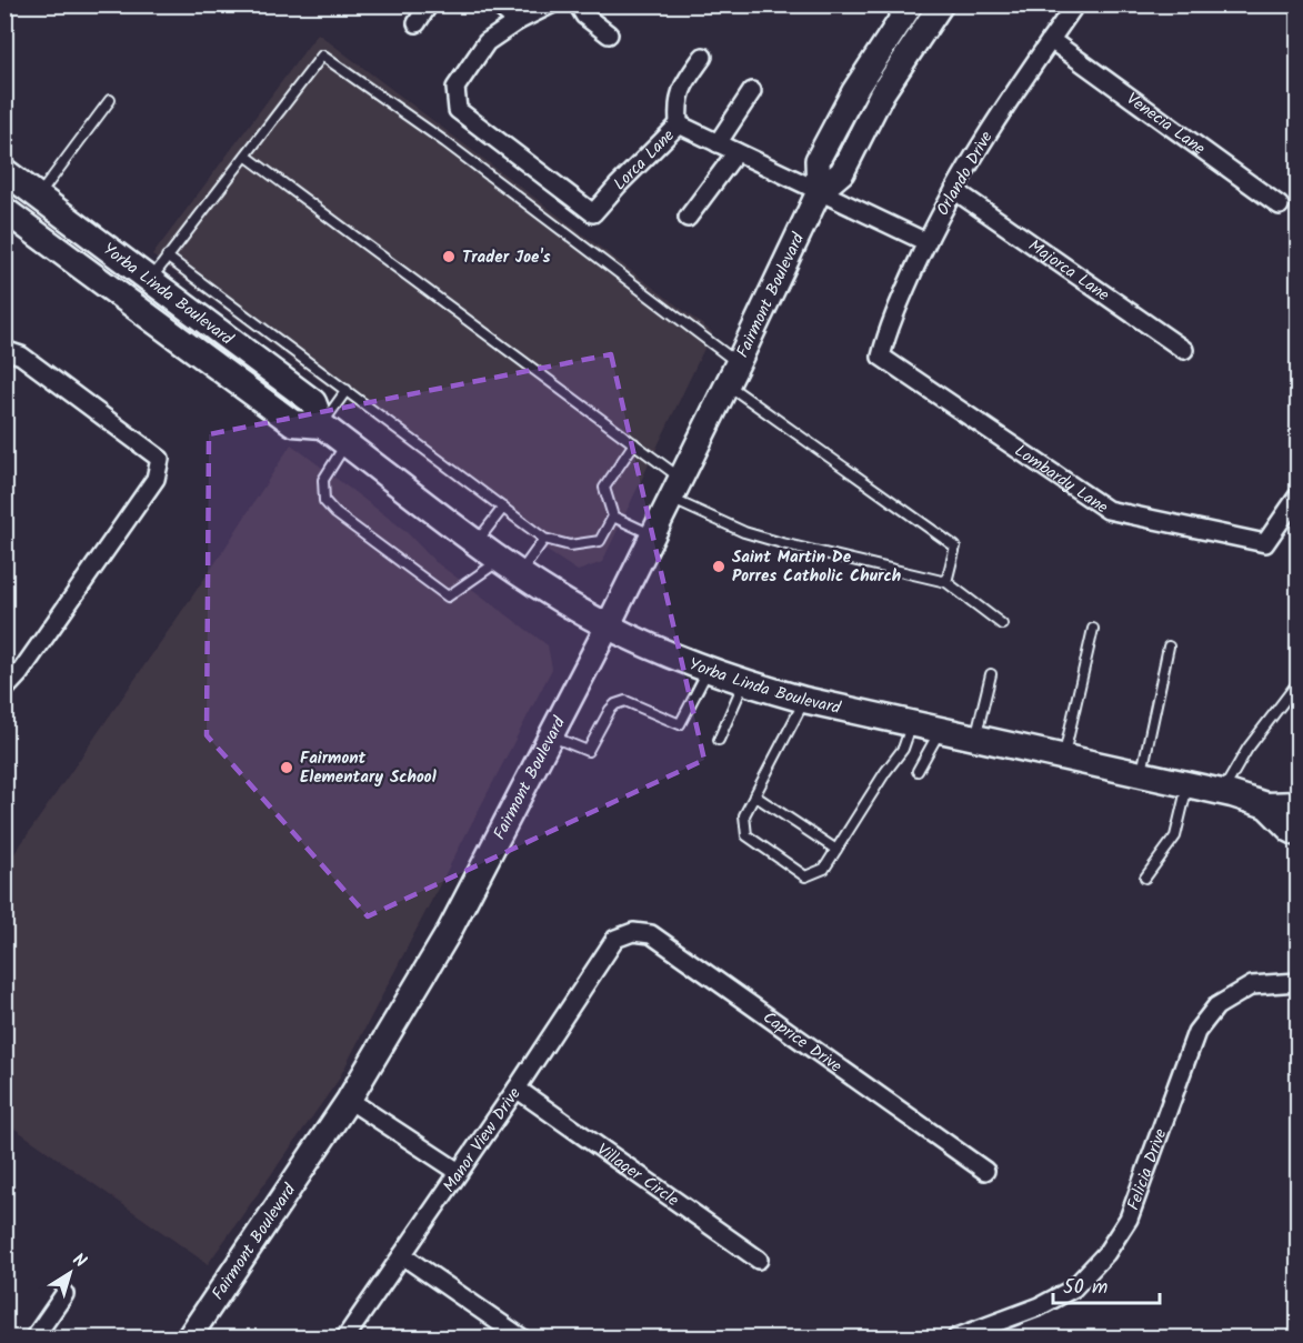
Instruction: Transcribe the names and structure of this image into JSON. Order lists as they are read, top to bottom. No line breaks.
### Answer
{"streets":{"main road":["Yorba Linda Boulevard","Fairmont Boulevard"],"street":["Venecia Lane","Lorca Lane","Orlando Drive","Majorca Lane","Lombardy Lane","Caprice Drive","Manor View Drive","Felicia Drive","Villager Circle"]},"crossings":[["Venecia Lane","Orlando Drive"],["Lorca Lane","Orlando Drive"],["Lorca Lane","Fairmont Boulevard"],["Orlando Drive","Majorca Lane"],["Orlando Drive","Lombardy Lane"],["Yorba Linda Boulevard","Fairmont Boulevard"],["Caprice Drive","Manor View Drive"],["Manor View Drive","Villager Circle"]],"places":["Trader Joe's","Saint Martin De Porres Catholic Church","Fairmont Elementary School"],"scale_bar":"50 m","north":"top right"}
